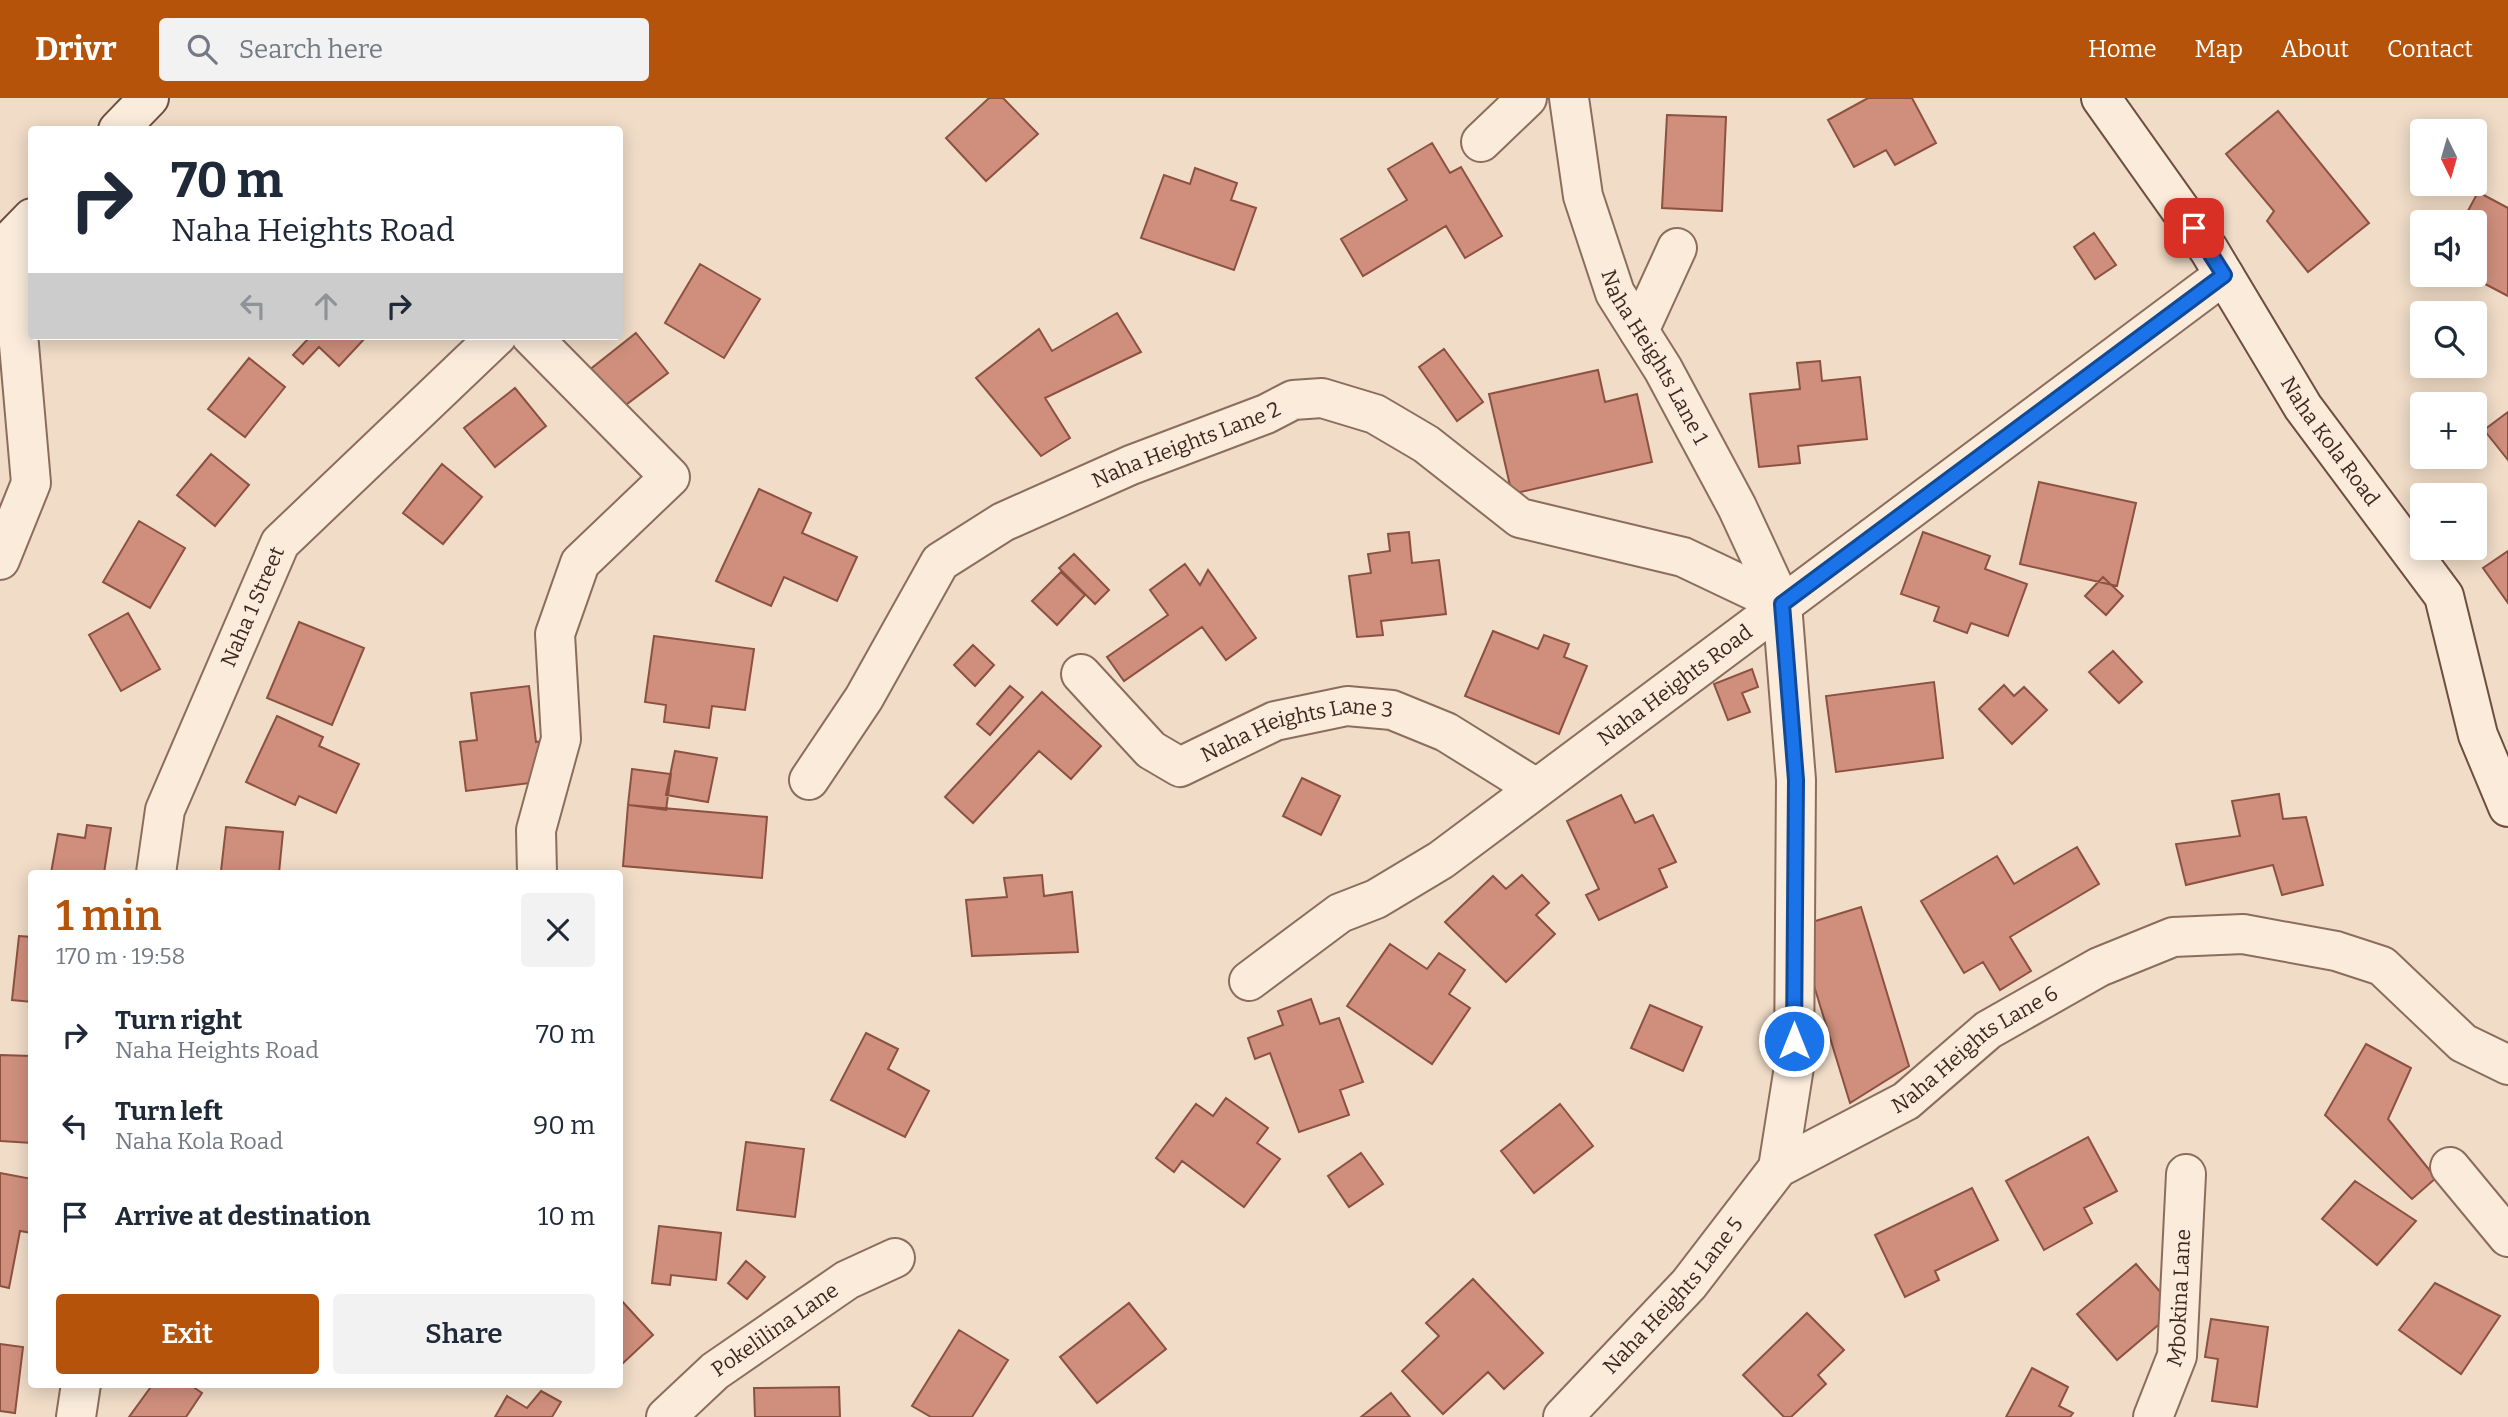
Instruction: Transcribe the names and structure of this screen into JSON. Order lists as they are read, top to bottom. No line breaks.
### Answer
{"streets":{"street":["Naha Heights Lane 1","Naha Kola Road","Naha Heights Lane 2","Naha 1 Street","Naha Heights Road","Naha Heights Lane 3","Naha Heights Lane 6","Naha Heights Lane 5","Mbokina Lane","Pokelilina Lane"]},"crossings":[["Naha Heights Lane 1","Naha Heights Lane 2"],["Naha Heights Lane 1","Naha Heights Road"],["Naha Kola Road","Naha Heights Road"],["Naha Heights Lane 2","Naha Heights Road"],["Naha Heights Road","Naha Heights Lane 3"],["Naha Heights Lane 6","Naha Heights Lane 5"]],"north":"bottom","page":{"header":"Drivr","search":"Search here","nav":["Home","Map","About","Contact"],"map_buttons":["+","−"],"turn":["70 m","Naha Heights Road"],"heading":["1 min","170 m · 19:58"],"list":[{"name":"Turn right","note":"Naha Heights Road","value":"70 m"},{"name":"Turn left","note":"Naha Kola Road","value":"90 m"},{"name":"Arrive at destination","value":"10 m"}],"buttons":["Exit","Share"]}}
